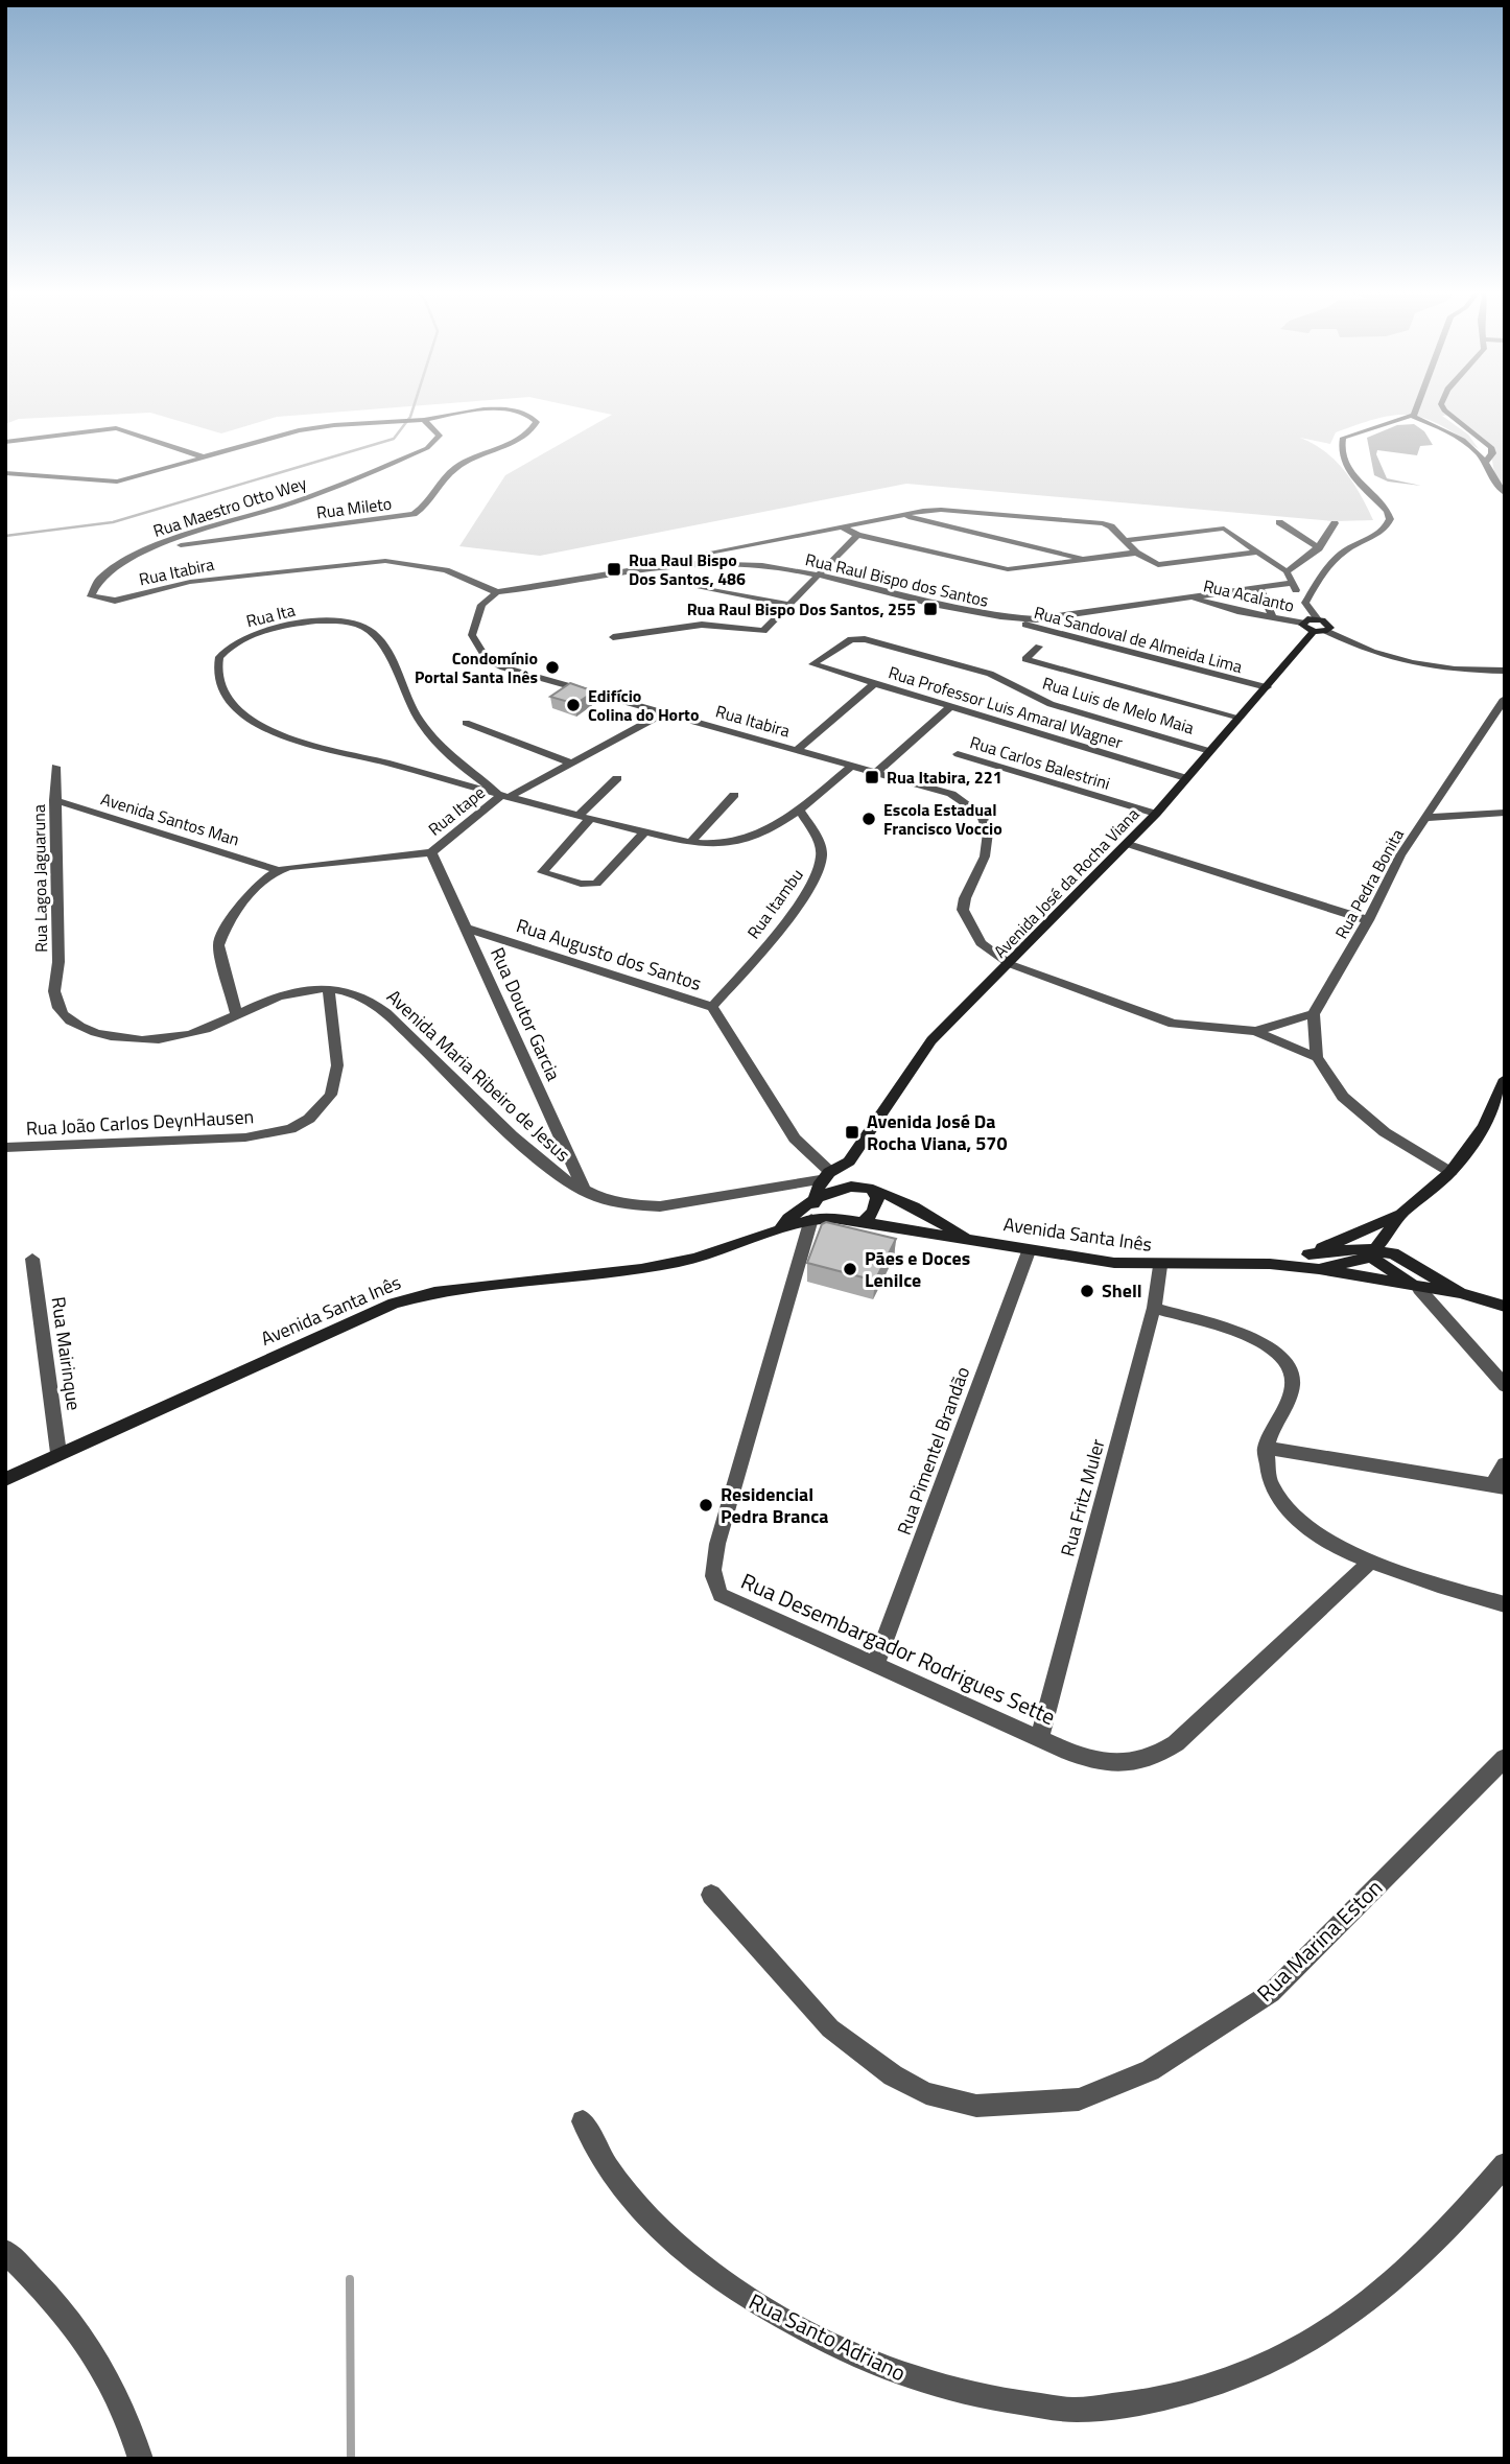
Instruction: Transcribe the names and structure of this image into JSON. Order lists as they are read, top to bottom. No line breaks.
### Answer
{"streets":{"main road":["Avenida José da Rocha Viana","Avenida Santa Inês"],"street":["Rua Maestro Otto Wey","Rua Mileto","Rua Itabira","Rua Raul Bispo dos Santos","Rua Acalanto","Rua Ita","Rua Sandoval de Almeida Lima","Rua Luis de Melo Maia","Rua Professor Luis Amaral Wagner","Rua Carlos Balestrini","Rua Itape","Avenida Santos Man","Rua Lagoa Jaguaruna","Rua Pedra Bonita","Rua Itambu","Rua Augusto dos Santos","Rua Doutor Garcia","Avenida Maria Ribeiro de Jesus","Rua João Carlos DeynHausen","Rua Mairinque","Rua Pimentel Brandão","Rua Fritz Muler","Rua Desembargador Rodrigues Sette","Rua Marina Eston","Rua Santo Adriano"]},"crossings":[["Rua Maestro Otto Wey","Rua Mileto"],["Rua Maestro Otto Wey","Rua Itabira"],["Rua Itabira","Rua Raul Bispo dos Santos"],["Rua Itabira","Rua Ita"],["Rua Itabira","Rua Itape"],["Rua Itabira","Avenida José da Rocha Viana"],["Rua Raul Bispo dos Santos","Rua Acalanto"],["Rua Raul Bispo dos Santos","Rua Sandoval de Almeida Lima"],["Rua Ita","Rua Itape"],["Rua Ita","Rua Itambu"],["Rua Sandoval de Almeida Lima","Avenida José da Rocha Viana"],["Rua Luis de Melo Maia","Rua Professor Luis Amaral Wagner"],["Rua Luis de Melo Maia","Avenida José da Rocha Viana"],["Rua Professor Luis Amaral Wagner","Avenida José da Rocha Viana"],["Rua Carlos Balestrini","Avenida José da Rocha Viana"],["Rua Itape","Rua Doutor Garcia"],["Avenida Santos Man","Rua Lagoa Jaguaruna"],["Rua Lagoa Jaguaruna","Avenida Maria Ribeiro de Jesus"],["Rua Itambu","Rua Augusto dos Santos"],["Rua Augusto dos Santos","Rua Doutor Garcia"],["Rua Augusto dos Santos","Avenida Maria Ribeiro de Jesus"],["Rua Doutor Garcia","Avenida Maria Ribeiro de Jesus"],["Avenida Maria Ribeiro de Jesus","Rua João Carlos DeynHausen"],["Avenida Santa Inês","Rua Mairinque"],["Avenida Santa Inês","Rua Pimentel Brandão"],["Avenida Santa Inês","Rua Fritz Muler"],["Avenida Santa Inês","Rua Desembargador Rodrigues Sette"],["Rua Pimentel Brandão","Rua Desembargador Rodrigues Sette"],["Rua Fritz Muler","Rua Desembargador Rodrigues Sette"]],"places":{"transit":["Rua Raul Bispo Dos Santos, 486","Rua Raul Bispo Dos Santos, 255","Rua Itabira, 221","Avenida José Da Rocha Viana, 570"],"other":["Condomínio Portal Santa Inês","Edifício Colina do Horto","Escola Estadual Francisco Voccio","Pães e Doces Lenilce","Shell","Residencial Pedra Branca"]}}
